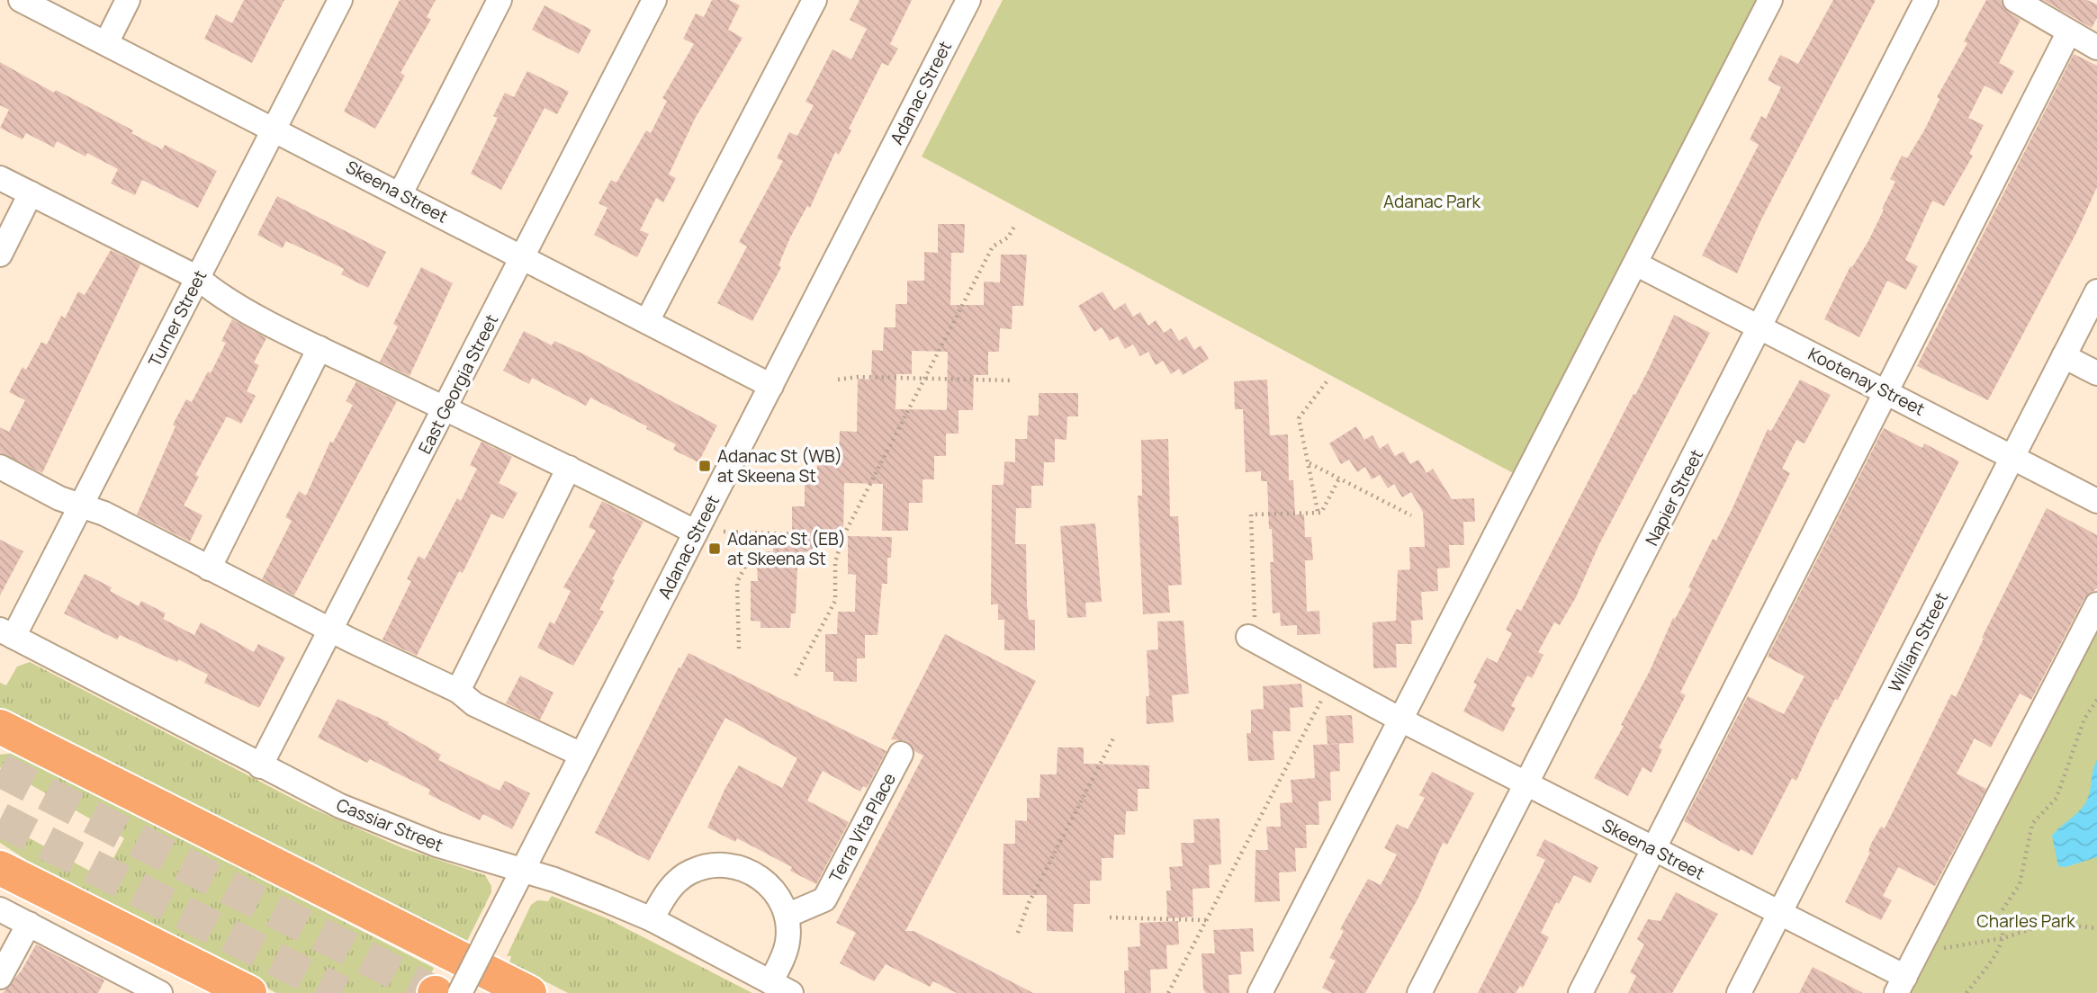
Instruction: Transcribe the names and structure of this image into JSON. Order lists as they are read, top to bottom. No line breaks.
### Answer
{"streets":{"street":["Adanac Street","Skeena Street","Turner Street","Kootenay Street","East Georgia Street","Napier Street","William Street","Cassiar Street","Terra Vita Place"]},"crossings":[["Adanac Street","Skeena Street"],["Adanac Street","Cassiar Street"],["Skeena Street","Turner Street"],["Skeena Street","East Georgia Street"],["Skeena Street","Napier Street"],["Skeena Street","William Street"],["Turner Street","Cassiar Street"],["Kootenay Street","Napier Street"],["Kootenay Street","William Street"],["East Georgia Street","Cassiar Street"]],"parks":["Adanac Park","Charles Park"],"places":{"transit":["Adanac St (WB) at Skeena St","Adanac St (EB) at Skeena St"]}}
